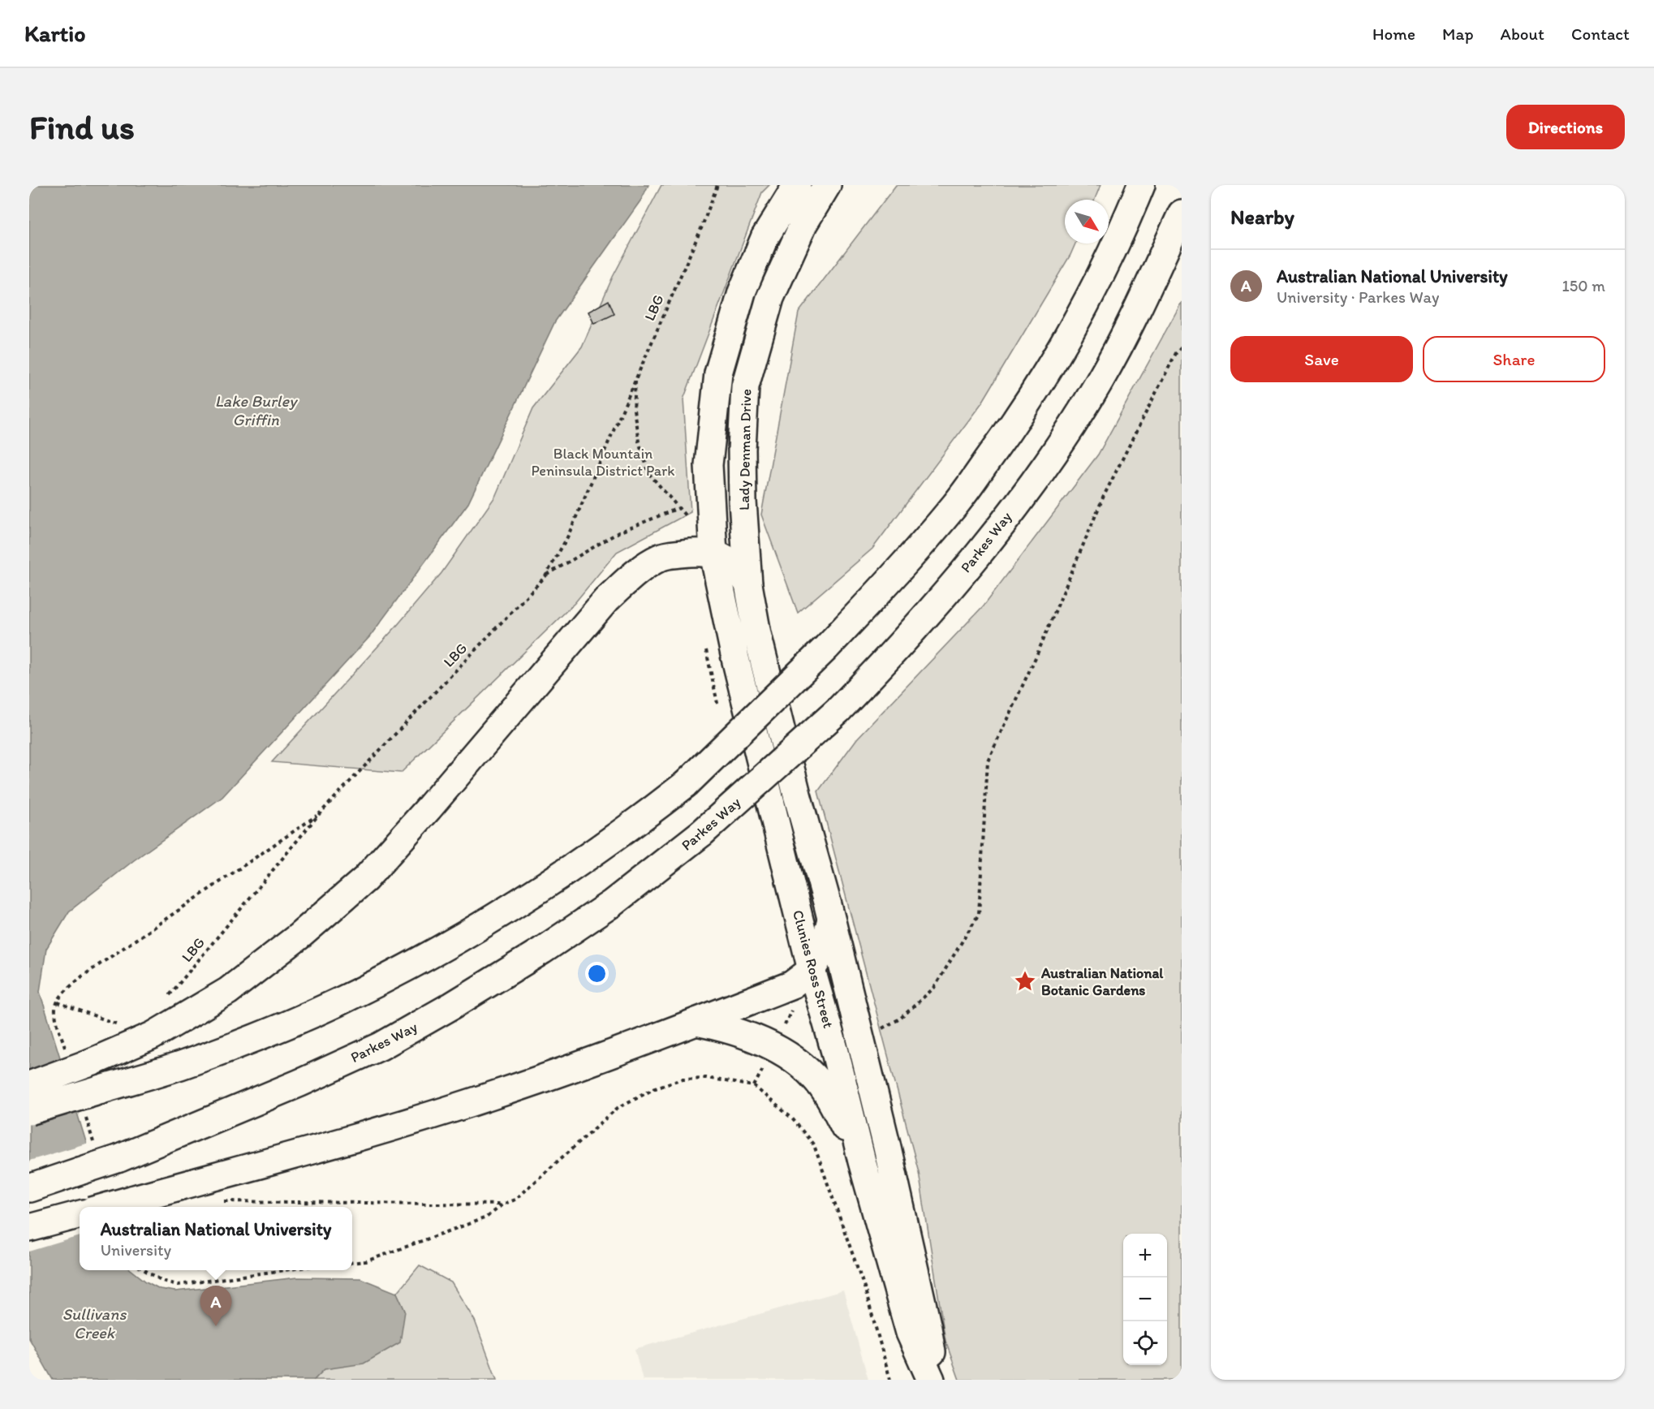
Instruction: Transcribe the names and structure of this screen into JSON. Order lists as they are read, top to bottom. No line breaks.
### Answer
{"streets":{"main road":["Lady Denman Drive","Parkes Way","Clunies Ross Street"],"path":["LBG"]},"crossings":[["Lady Denman Drive","Clunies Ross Street"]],"water":["Lake Burley Griffin","Sullivans Creek"],"parks":["Black Mountain Peninsula District Park"],"places":{"place":["Australian National Botanic Gardens"]},"north":"bottom right","page":{"header":"Kartio","nav":["Home","Map","About","Contact"],"buttons":["Directions",["Save","Share"]],"title":"Find us","heading":"Nearby","list":[{"mark":"A","name":"Australian National University","note":"University · Parkes Way","value":"150 m"}],"popup":["Australian National University","University"],"map_buttons":["+","−"],"pins":"A"}}
